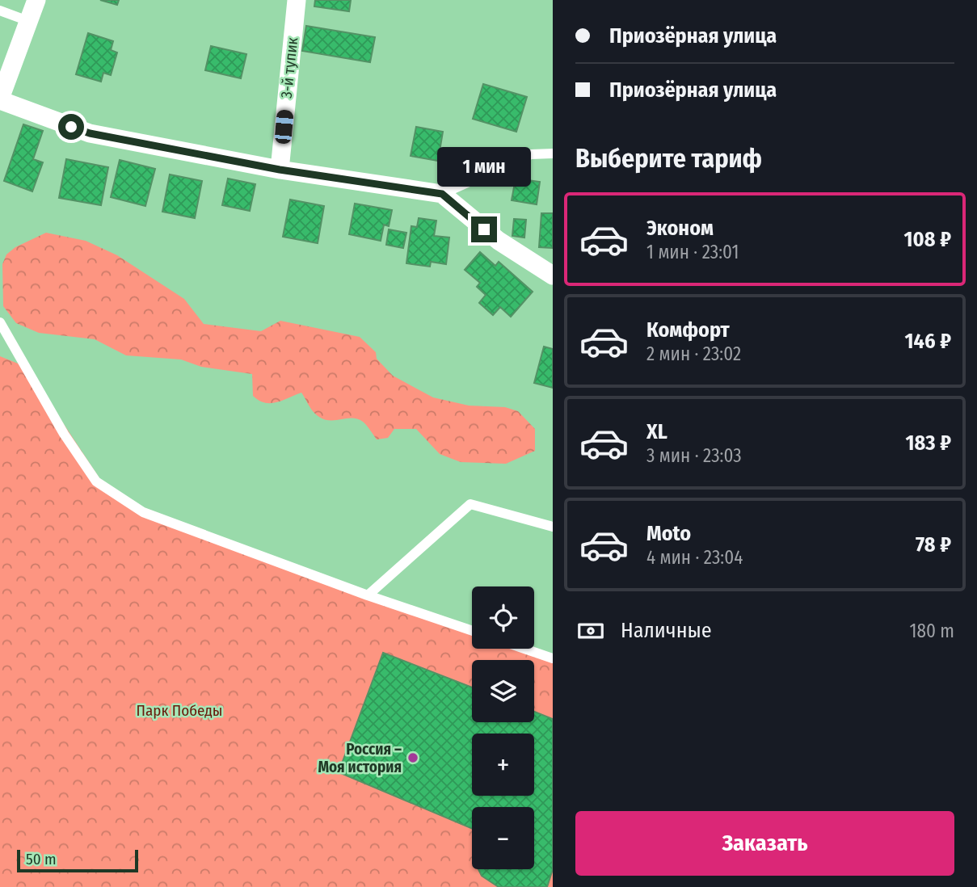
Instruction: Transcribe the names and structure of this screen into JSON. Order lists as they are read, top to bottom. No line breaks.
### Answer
{"streets":{"street":["3-й тупик"]},"parks":["Парк Победы"],"places":["Россия – Моя история"],"scale_bar":"50 m","page":{"banner":["Приозёрная улица","Приозёрная улица"],"heading":"Выберите тариф","bubble":"1 мин","list":[{"name":"Эконом","note":"1 мин · 23:01","value":"108 ₽"},{"name":"Комфорт","note":"2 мин · 23:02","value":"146 ₽"},{"name":"XL","note":"3 мин · 23:03","value":"183 ₽"},{"name":"Moto","note":"4 мин · 23:04","value":"78 ₽"}],"map_buttons":["+","−"],"pay":["Наличные","180 m"],"buttons":"Заказать","scale":"50 m"}}
